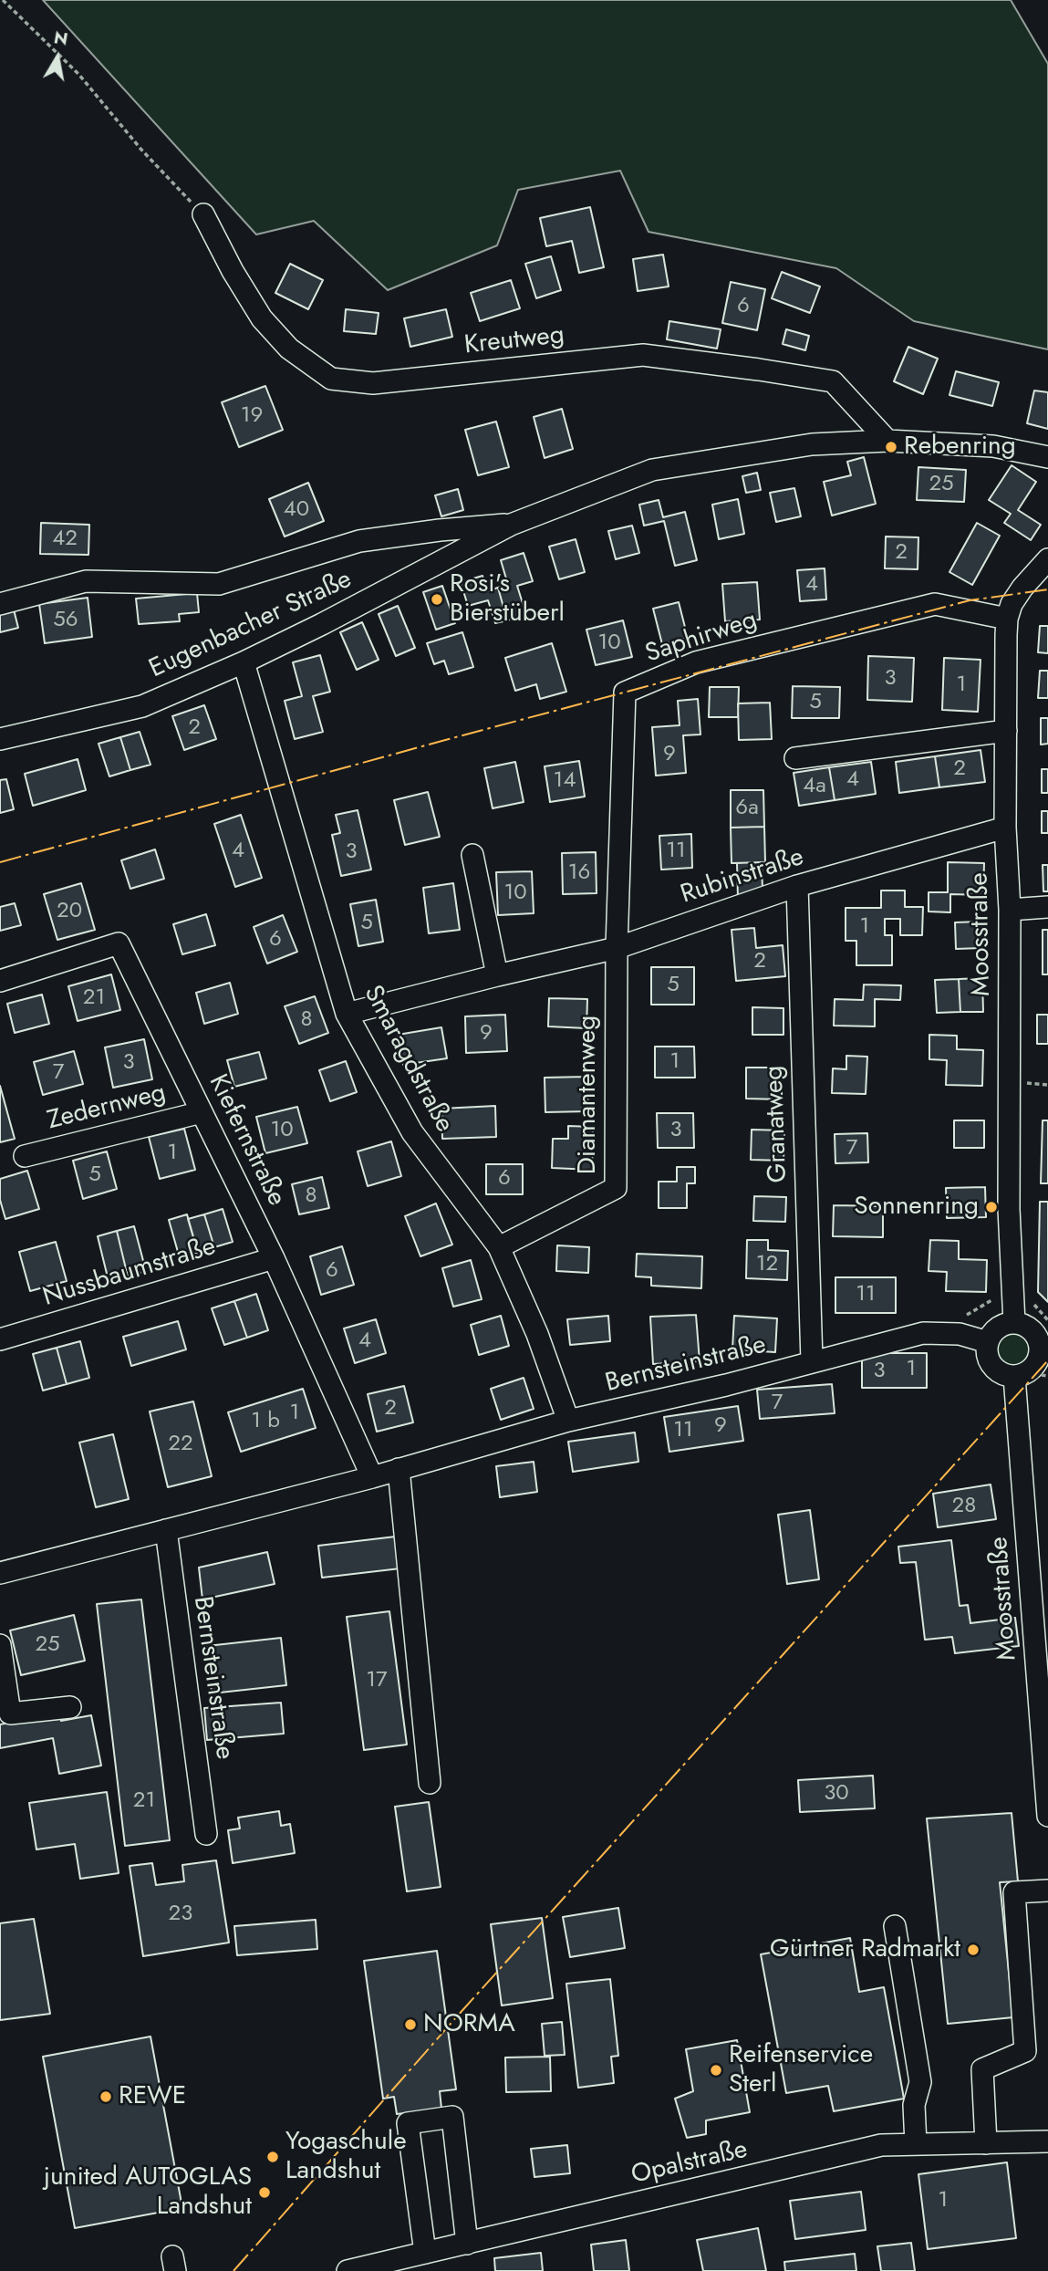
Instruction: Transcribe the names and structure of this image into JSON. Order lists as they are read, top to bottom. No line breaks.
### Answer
{"streets":{"street":["Kreutweg","Eugenbacher Straße","Saphirweg","Rubinstraße","Moosstraße","Smaragdstraße","Diamantenweg","Zedernweg","Granatweg","Kiefernstraße","Nussbaumstraße","Bernsteinstraße","Opalstraße"]},"crossings":[["Kreutweg","Eugenbacher Straße"],["Eugenbacher Straße","Smaragdstraße"],["Saphirweg","Rubinstraße"],["Saphirweg","Moosstraße"],["Saphirweg","Diamantenweg"],["Rubinstraße","Moosstraße"],["Rubinstraße","Smaragdstraße"],["Rubinstraße","Diamantenweg"],["Rubinstraße","Granatweg"],["Moosstraße","Bernsteinstraße"],["Smaragdstraße","Diamantenweg"],["Smaragdstraße","Bernsteinstraße"],["Zedernweg","Kiefernstraße"],["Granatweg","Bernsteinstraße"],["Kiefernstraße","Nussbaumstraße"],["Kiefernstraße","Bernsteinstraße"]],"places":["Rebenring","Rosi's Bierstüberl","Sonnenring","Gürtner Radmarkt","NORMA","Reifenservice Sterl","REWE","Yogaschule Landshut","junited AUTOGLAS Landshut"],"house_numbers":["6","19","25","40","42","2","4","56","10","3","1","5","2","9","2","4","14","4a","6a","4","11","3","16","10","20","5","1","6","2","5","21","8","9","1","3","7","10","3","7","1","5","6","8","12","6","11","4","1","3","7","2","1","1 b","9","11","22","28","25","17","30","21","23","1"],"north":"top"}
